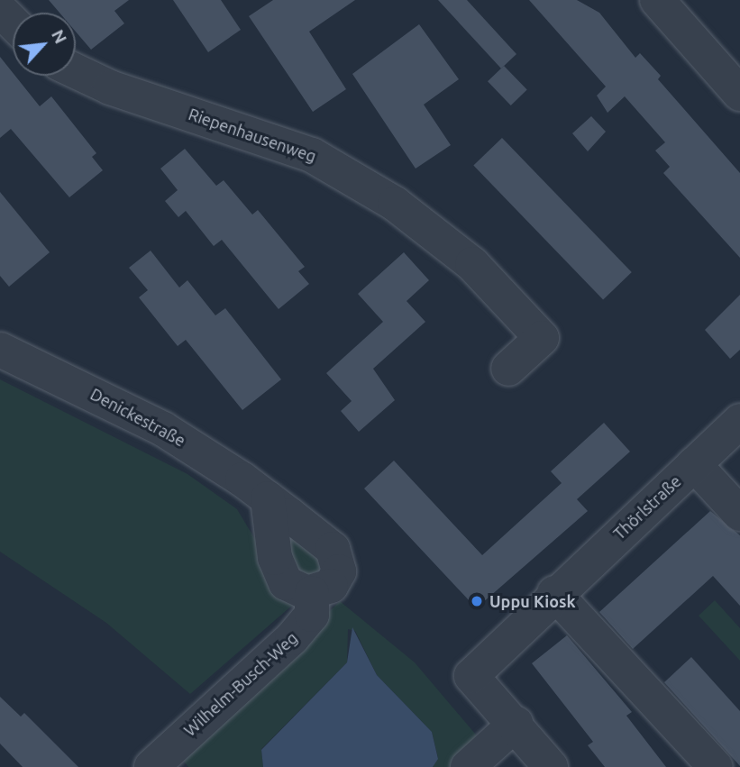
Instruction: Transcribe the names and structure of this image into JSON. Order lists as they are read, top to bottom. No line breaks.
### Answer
{"streets":{"street":["Riepenhausenweg","Denickestraße","Thörlstraße","Wilhelm-Busch-Weg"]},"crossings":[["Denickestraße","Wilhelm-Busch-Weg"]],"places":["Uppu Kiosk"],"north":"top right"}
